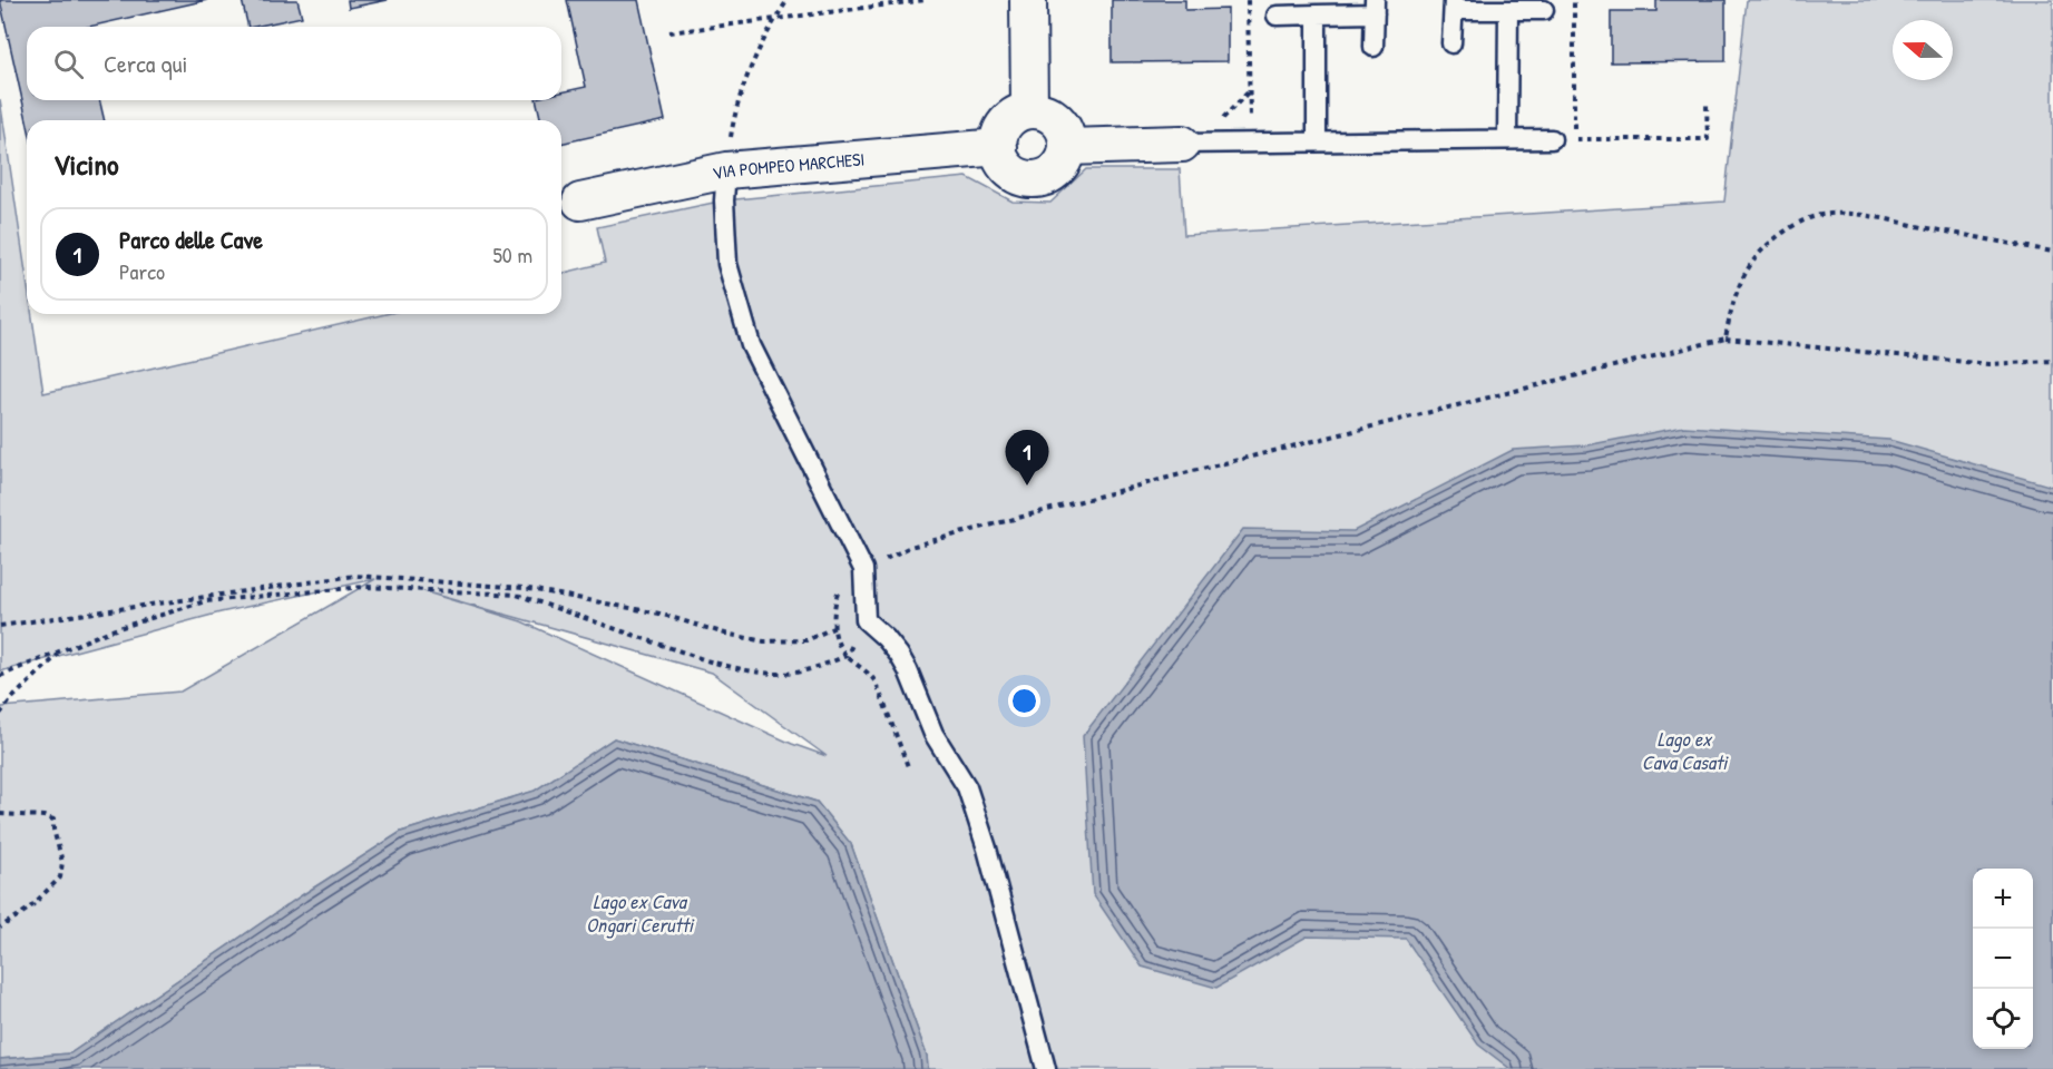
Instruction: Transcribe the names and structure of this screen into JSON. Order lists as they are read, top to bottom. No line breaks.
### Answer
{"streets":{"street":["VIA POMPEO MARCHESI"]},"water":["Lago ex Cava Casati","Lago ex Cava Ongari Cerutti"],"north":"left","page":{"search":"Cerca qui","heading":"Vicino","list":[{"mark":"1","name":"Parco delle Cave","note":"Parco","value":"50 m"}],"pins":"1","map_buttons":["+","−"]}}
